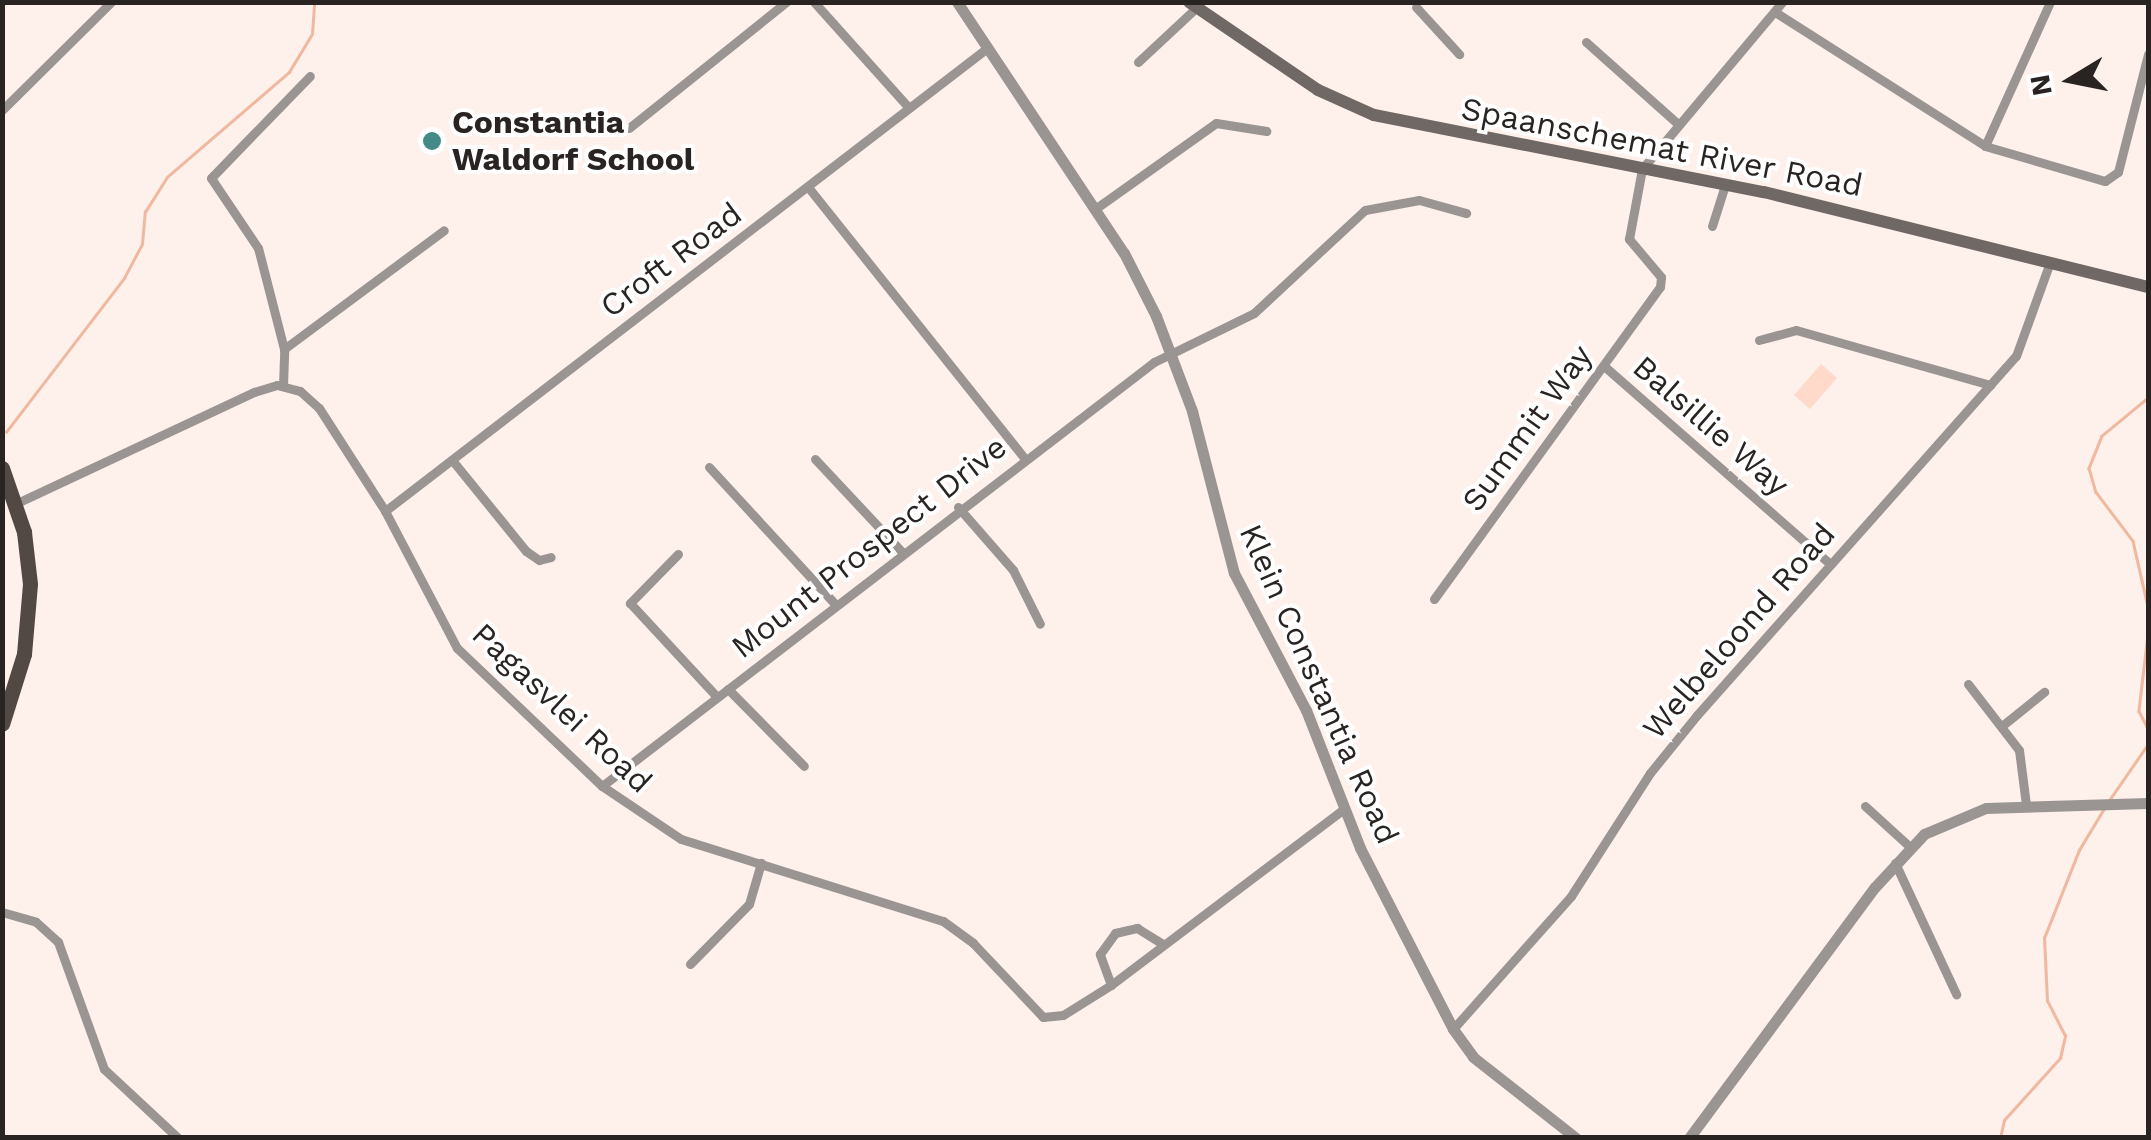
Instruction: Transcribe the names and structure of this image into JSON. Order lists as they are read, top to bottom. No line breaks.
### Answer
{"streets":{"main road":["Spaanschemat River Road"],"street":["Croft Road","Balsillie Way","Summit Way","Mount Prospect Drive","Welbeloond Road","Klein Constantia Road","Pagasvlei Road"]},"crossings":[["Spaanschemat River Road","Summit Way"],["Spaanschemat River Road","Welbeloond Road"],["Croft Road","Klein Constantia Road"],["Croft Road","Pagasvlei Road"],["Balsillie Way","Summit Way"],["Balsillie Way","Welbeloond Road"],["Mount Prospect Drive","Klein Constantia Road"],["Mount Prospect Drive","Pagasvlei Road"],["Welbeloond Road","Klein Constantia Road"],["Klein Constantia Road","Pagasvlei Road"]],"places":["Constantia Waldorf School"],"north":"left"}
